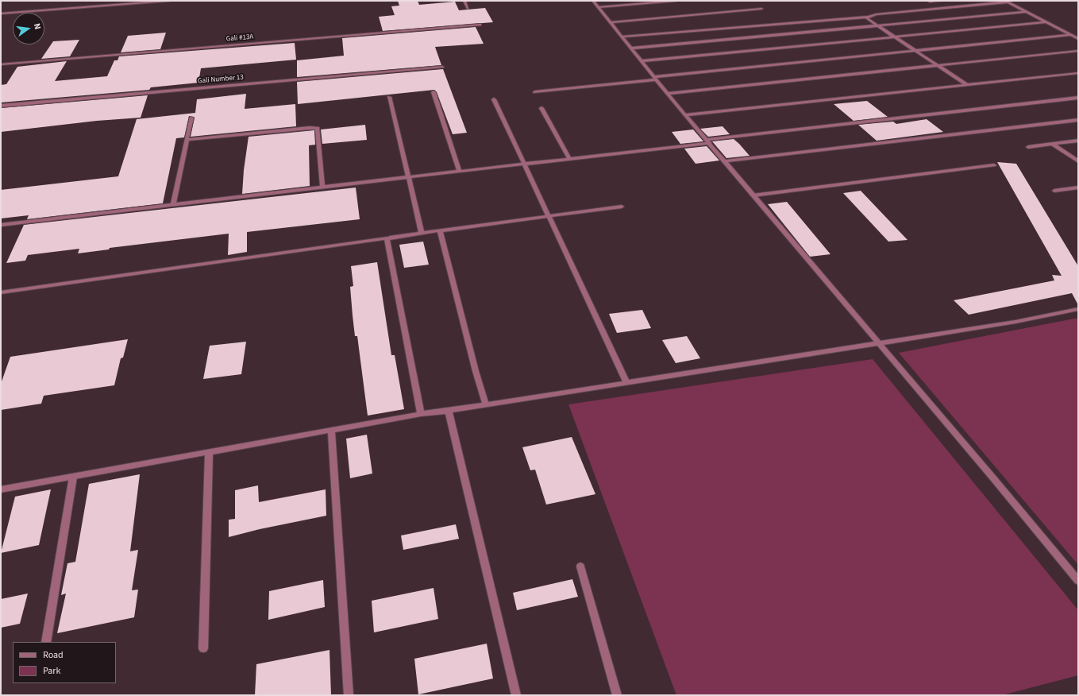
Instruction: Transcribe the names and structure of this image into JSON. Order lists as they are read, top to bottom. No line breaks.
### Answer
{"streets":{"street":["Gali #13A","Gali Number 13"]},"legend":["Road","Park"],"north":"right"}
